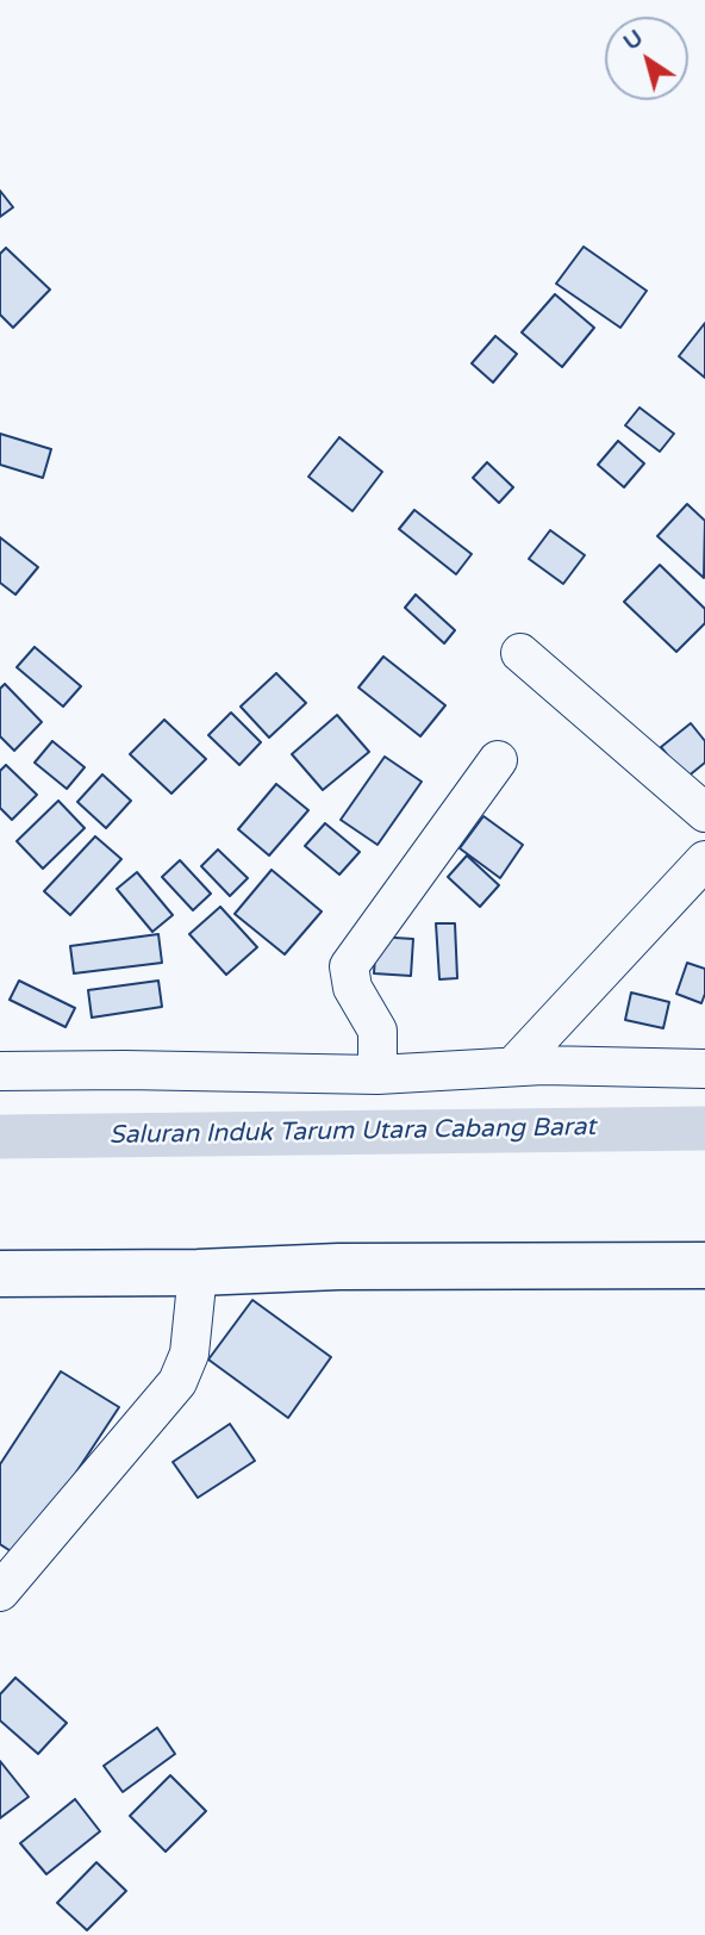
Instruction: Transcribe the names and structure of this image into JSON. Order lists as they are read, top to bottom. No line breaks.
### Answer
{"water":["Saluran Induk Tarum Utara Cabang Barat"],"north":"top left"}
